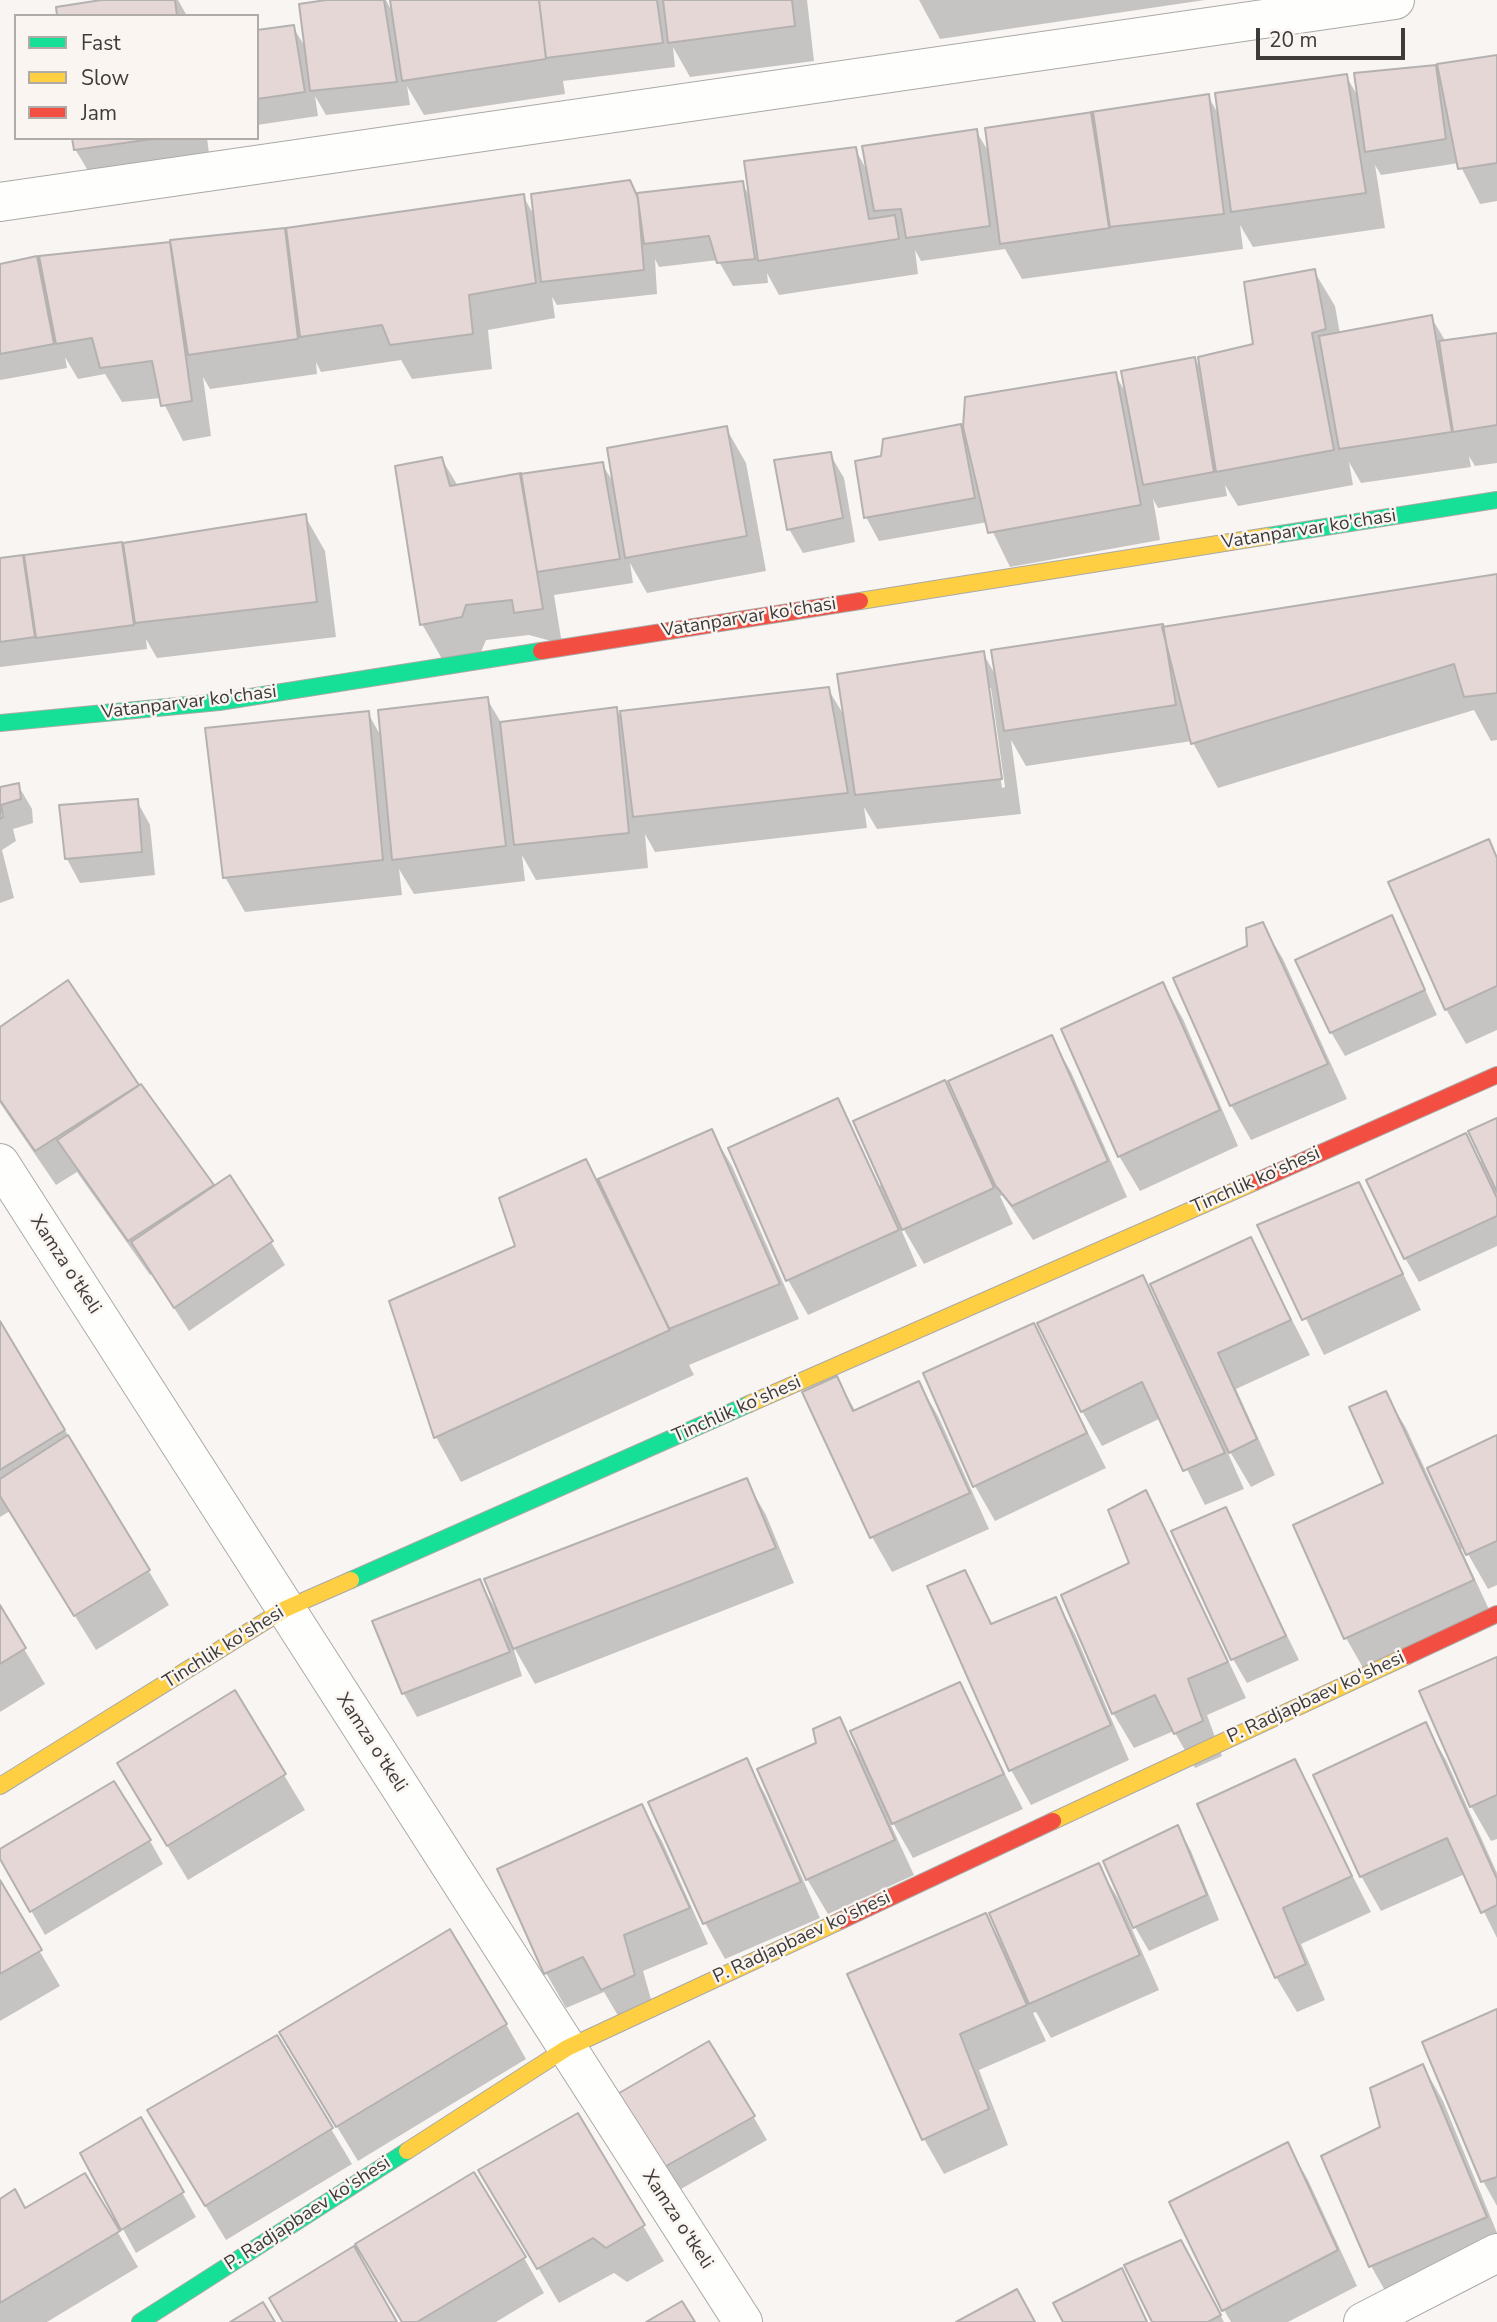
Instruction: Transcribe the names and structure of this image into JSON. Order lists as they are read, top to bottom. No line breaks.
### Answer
{"streets":{"street":["Vatanparvar ko'chasi","Tinchlik ko'shesi","Xamza o'tkeli","P. Radjapbaev ko'shesi"]},"crossings":[["Tinchlik ko'shesi","Xamza o'tkeli"],["Xamza o'tkeli","P. Radjapbaev ko'shesi"]],"legend":["Fast","Slow","Jam"],"scale_bar":"20 m"}
